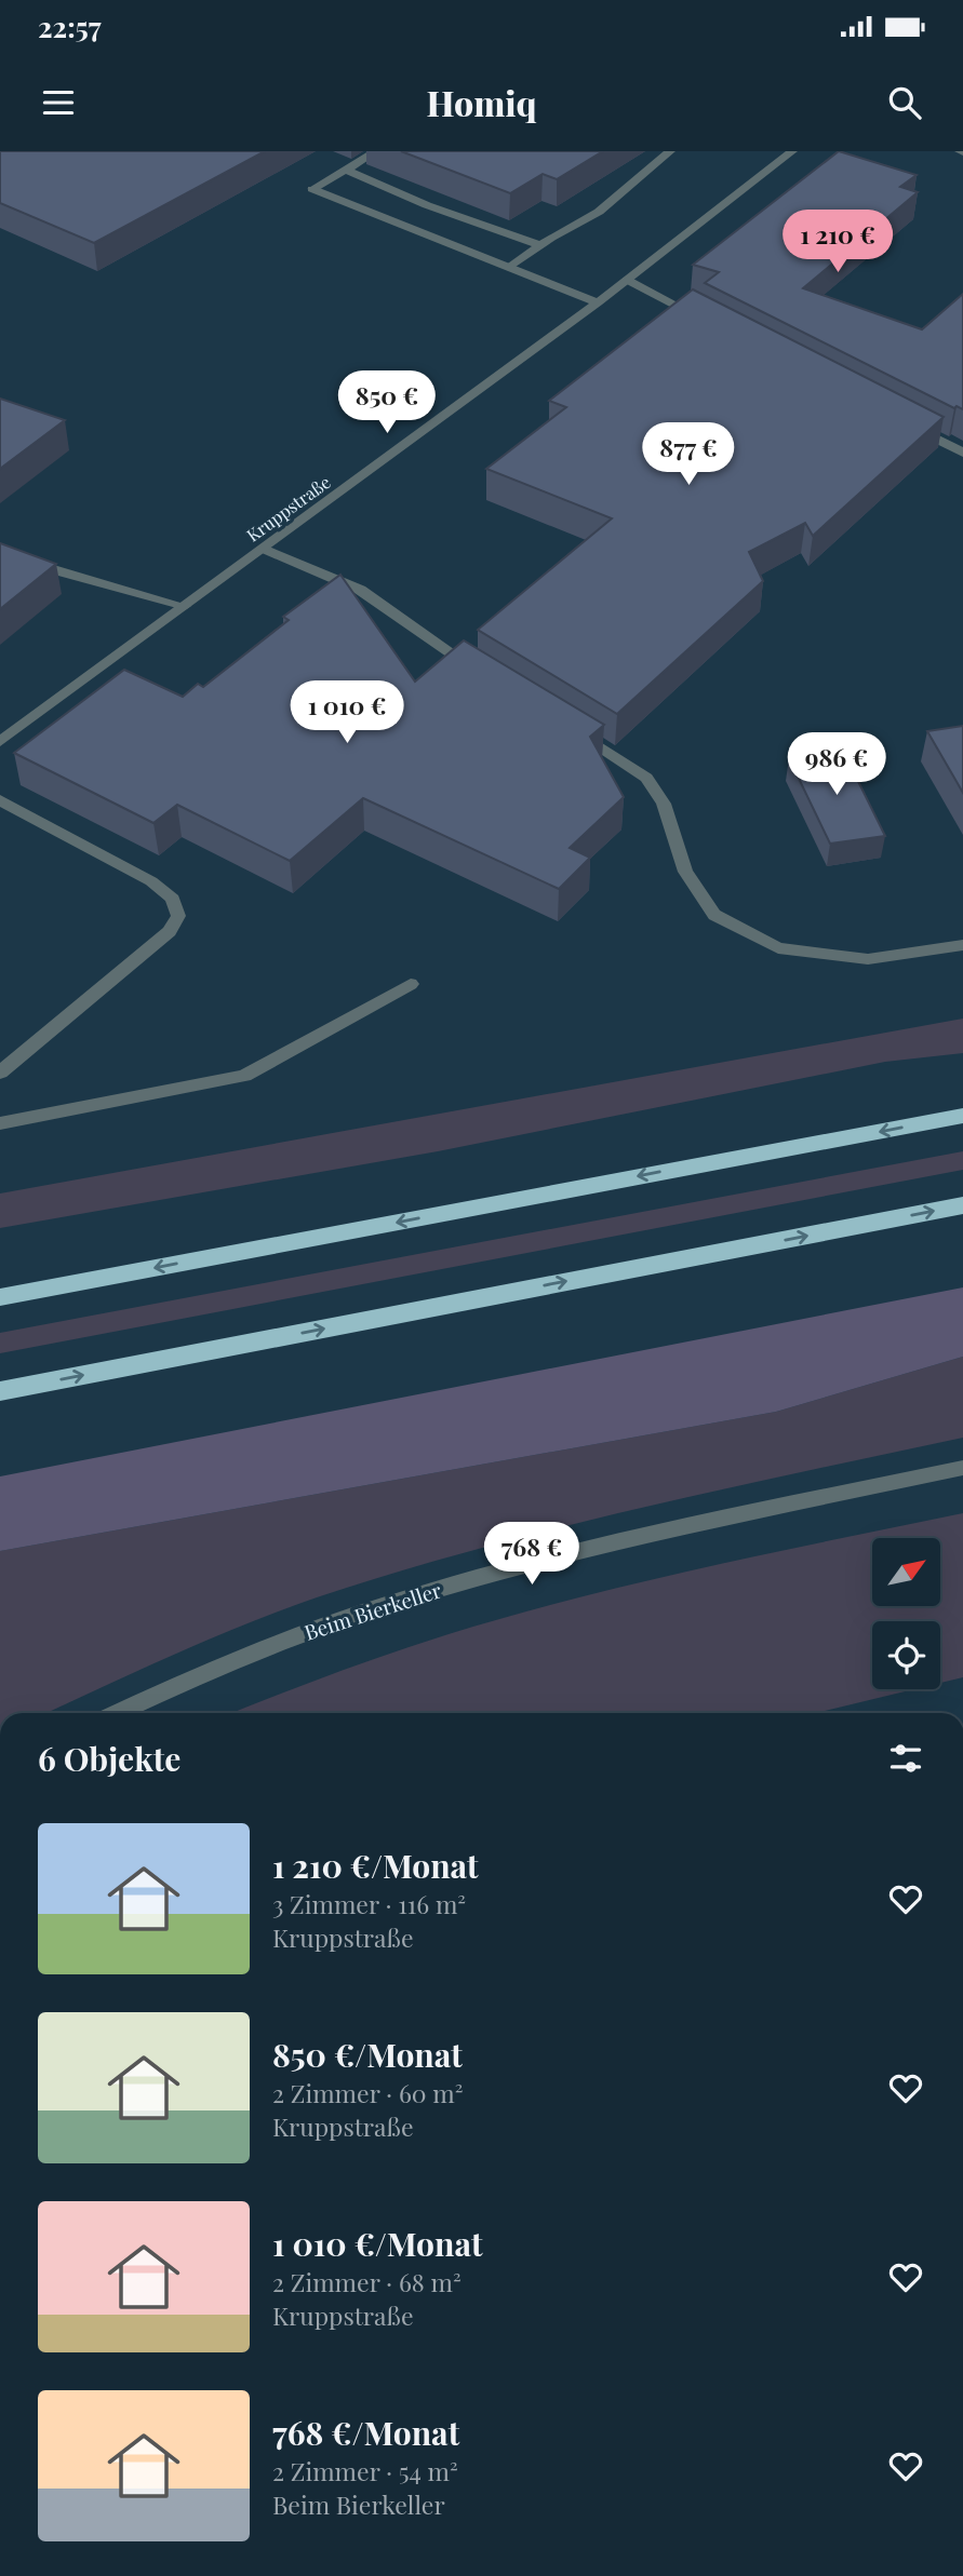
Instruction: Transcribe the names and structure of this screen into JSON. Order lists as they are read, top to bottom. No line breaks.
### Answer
{"streets":{"street":["Kruppstraße","Beim Bierkeller"]},"north":"top right","page":{"status":"22:57","header":"Homiq","price":["1 210 €","850 €","877 €","1 010 €","986 €","768 €"],"heading":"6 Objekte","list":[{"name":"1 210 €/Monat","note":"3 Zimmer · 116 m² · Kruppstraße"},{"name":"850 €/Monat","note":"2 Zimmer · 60 m² · Kruppstraße"},{"name":"1 010 €/Monat","note":"2 Zimmer · 68 m² · Kruppstraße"},{"name":"768 €/Monat","note":"2 Zimmer · 54 m² · Beim Bierkeller"}]}}
